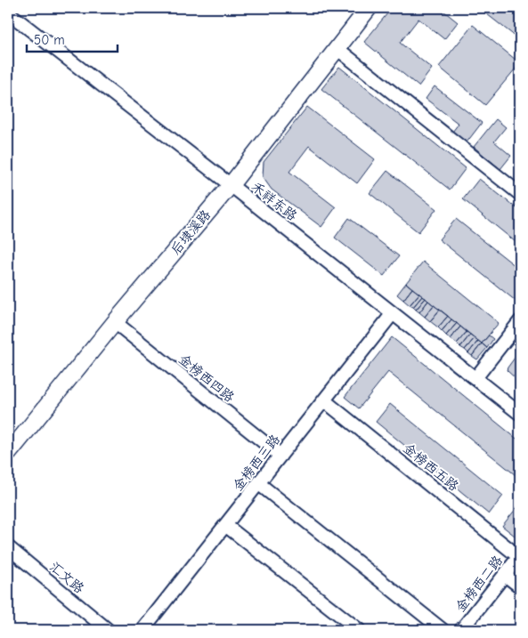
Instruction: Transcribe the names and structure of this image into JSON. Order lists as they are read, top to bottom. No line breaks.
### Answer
{"streets":{"main road":["后埭溪路"],"street":["禾祥东路","金榜西四路","金榜西三路","金榜西五路","汇文路","金榜西二路"]},"crossings":[["禾祥东路","后埭溪路"],["禾祥东路","金榜西三路"],["后埭溪路","金榜西四路"],["金榜西四路","金榜西三路"],["金榜西三路","金榜西五路"],["金榜西五路","金榜西二路"]],"scale_bar":"50 m"}
